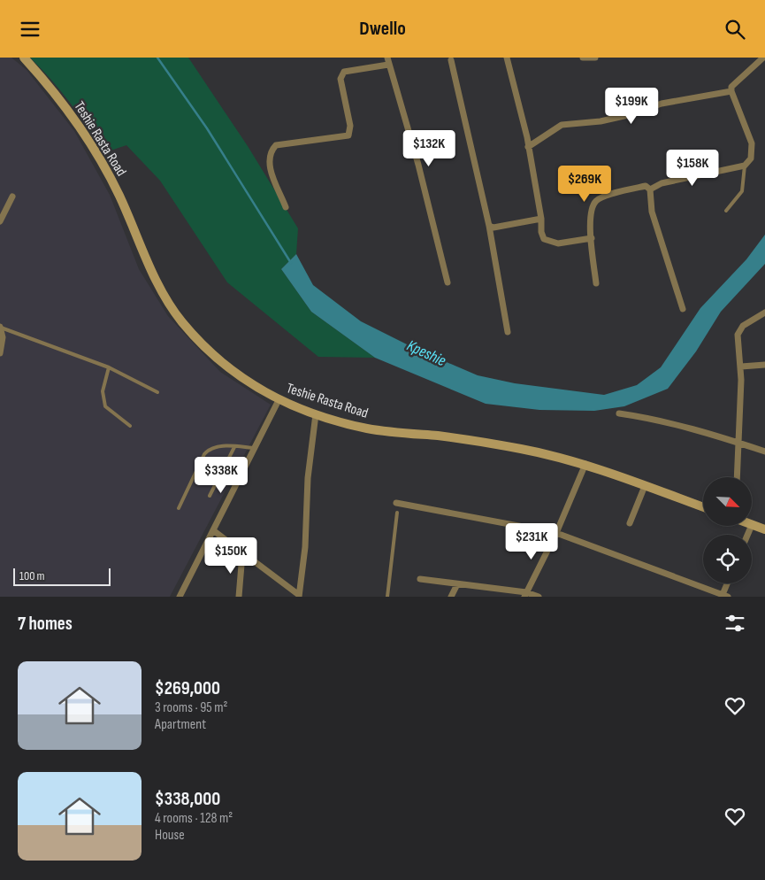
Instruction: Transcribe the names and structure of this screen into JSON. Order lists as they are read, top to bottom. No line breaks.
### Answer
{"streets":{"main road":["Teshie Rasta Road"]},"water":["Kpeshie"],"scale_bar":"100 m","north":"bottom right","page":{"header":"Dwello","price":["$199K","$132K","$158K","$269K","$338K","$231K","$150K"],"scale":"100 m","heading":"7 homes","list":[{"name":"$269,000","note":"3 rooms · 95 m² · Apartment"},{"name":"$338,000","note":"4 rooms · 128 m² · House"}]}}
